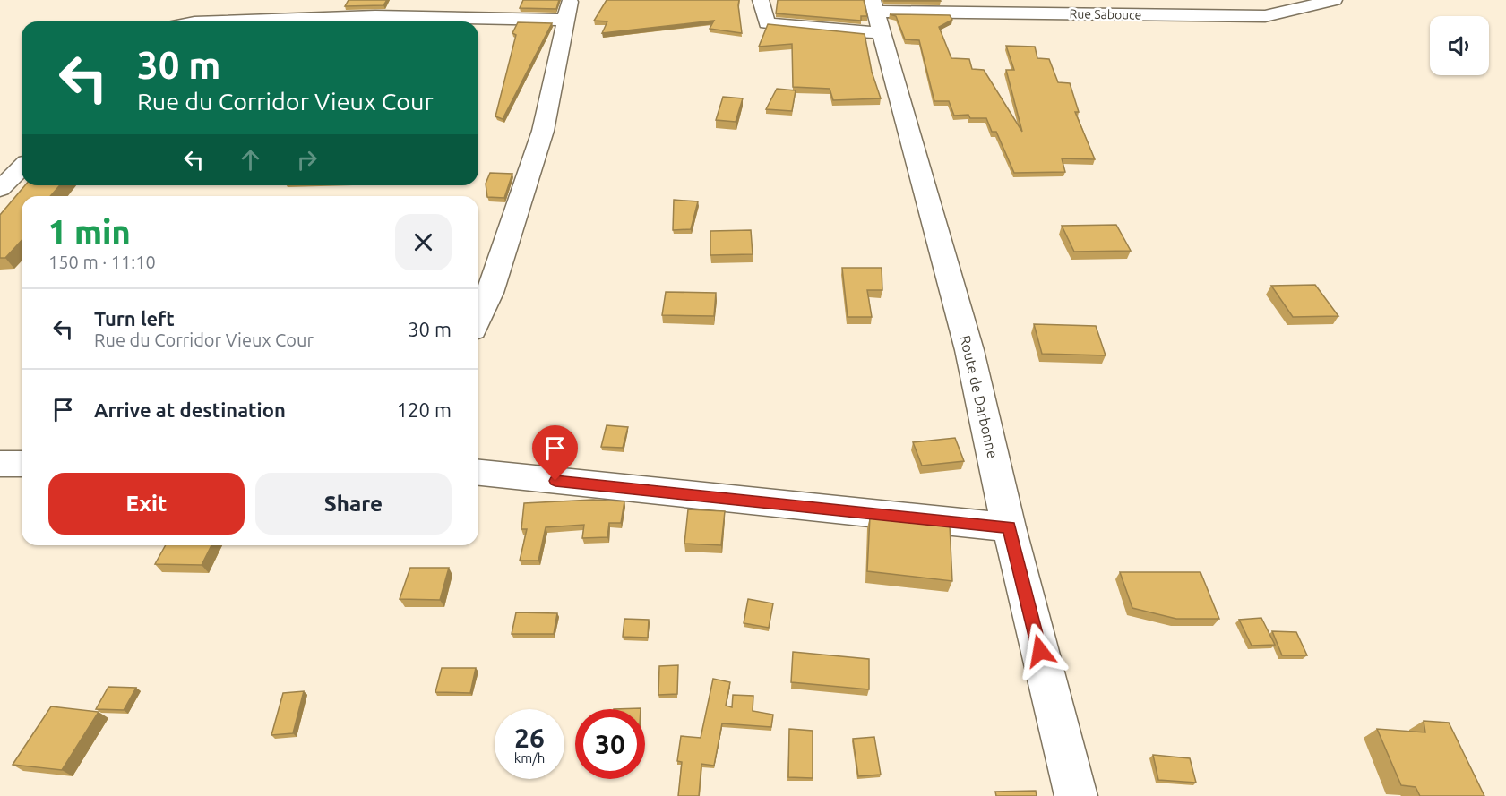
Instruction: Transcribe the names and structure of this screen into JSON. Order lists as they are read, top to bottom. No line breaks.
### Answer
{"streets":{"street":["Rue Sabouce","Route de Darbonne"]},"crossings":[["Rue Sabouce","Route de Darbonne"]],"page":{"turn":["30 m","Rue du Corridor Vieux Cour"],"heading":["1 min","150 m · 11:10"],"list":[{"name":"Turn left","note":"Rue du Corridor Vieux Cour","value":"30 m"},{"name":"Arrive at destination","value":"120 m"}],"buttons":["Exit","Share"],"speed":"26 km/h","limit":"30"}}
